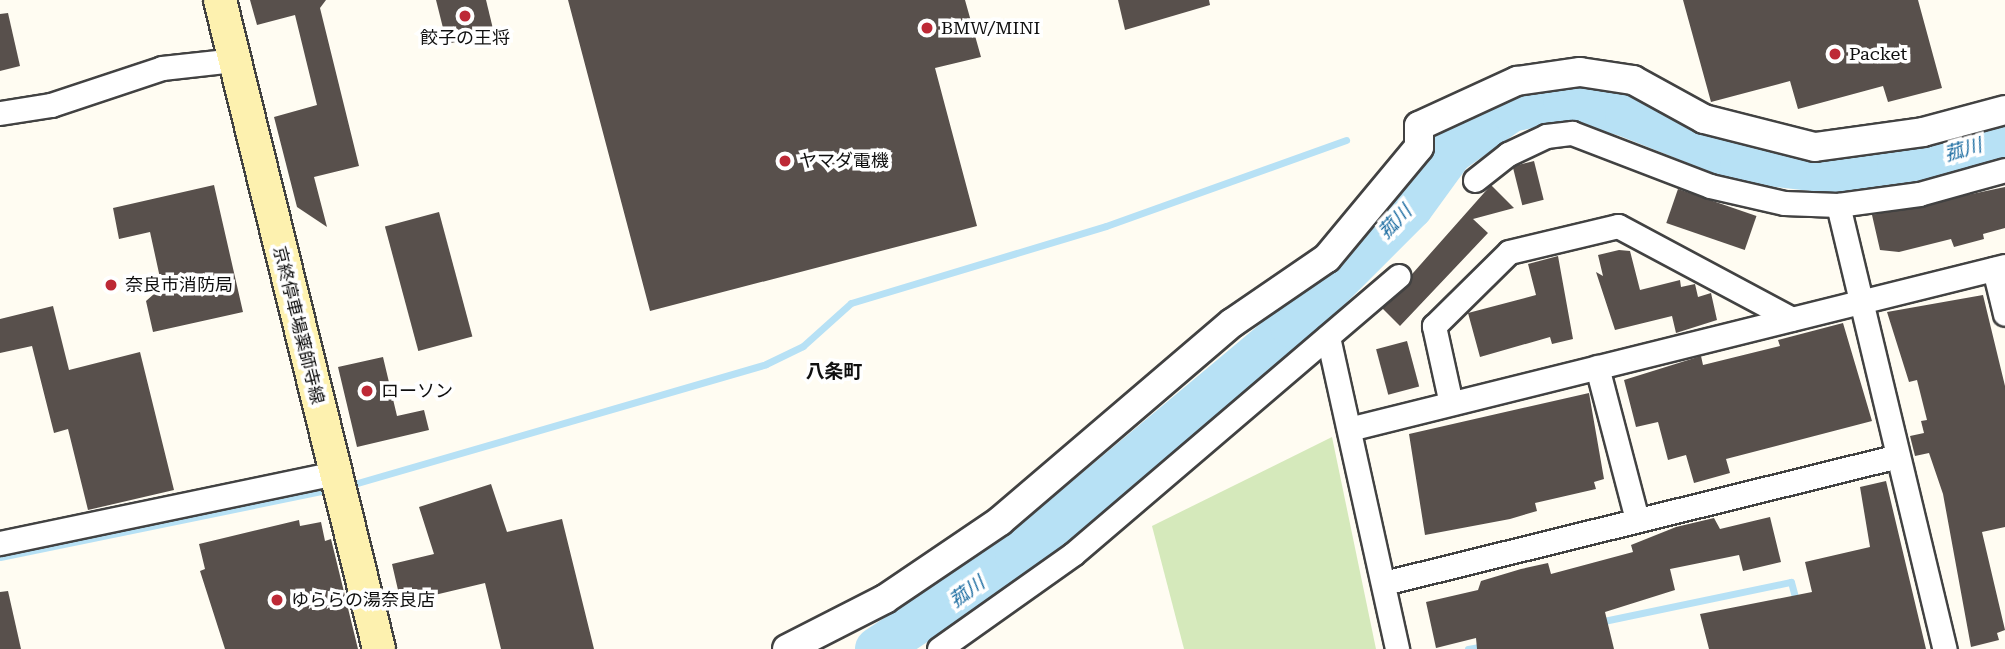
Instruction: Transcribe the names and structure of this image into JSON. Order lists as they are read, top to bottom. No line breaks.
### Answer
{"streets":{"main road":["京終停車場薬師寺線"]},"districts":["八条町"],"water":["菰川"],"places":["餃子の王将","BMW/MINI","Packet","ヤマダ電機","奈良市消防局","ローソン","ゆららの湯奈良店"]}
